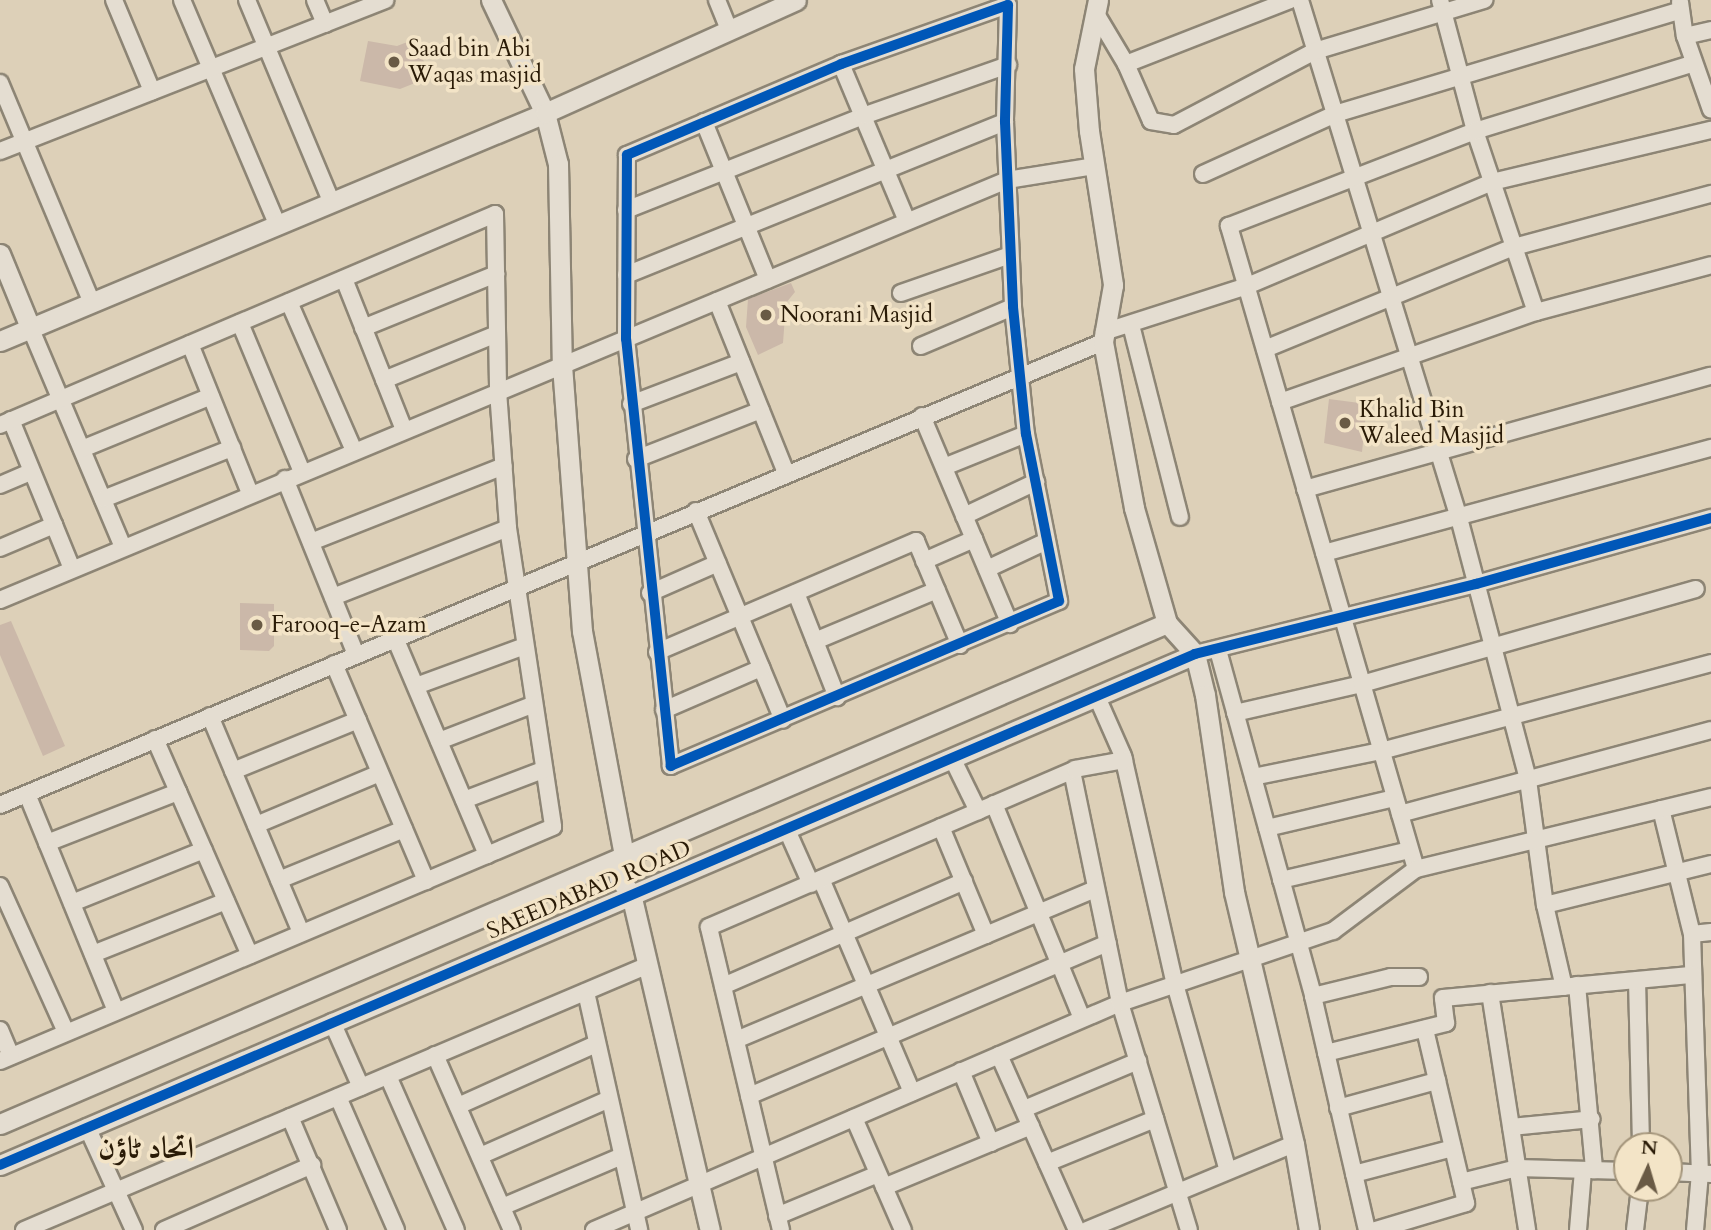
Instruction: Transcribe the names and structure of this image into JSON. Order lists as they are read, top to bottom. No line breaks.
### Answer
{"streets":{"street":["SAEEDABAD ROAD"]},"districts":["اتحاد ٹاؤن"],"places":["Saad bin Abi Waqas masjid","Noorani Masjid","Khalid Bin Waleed Masjid","Farooq-e-Azam"],"north":"top"}
